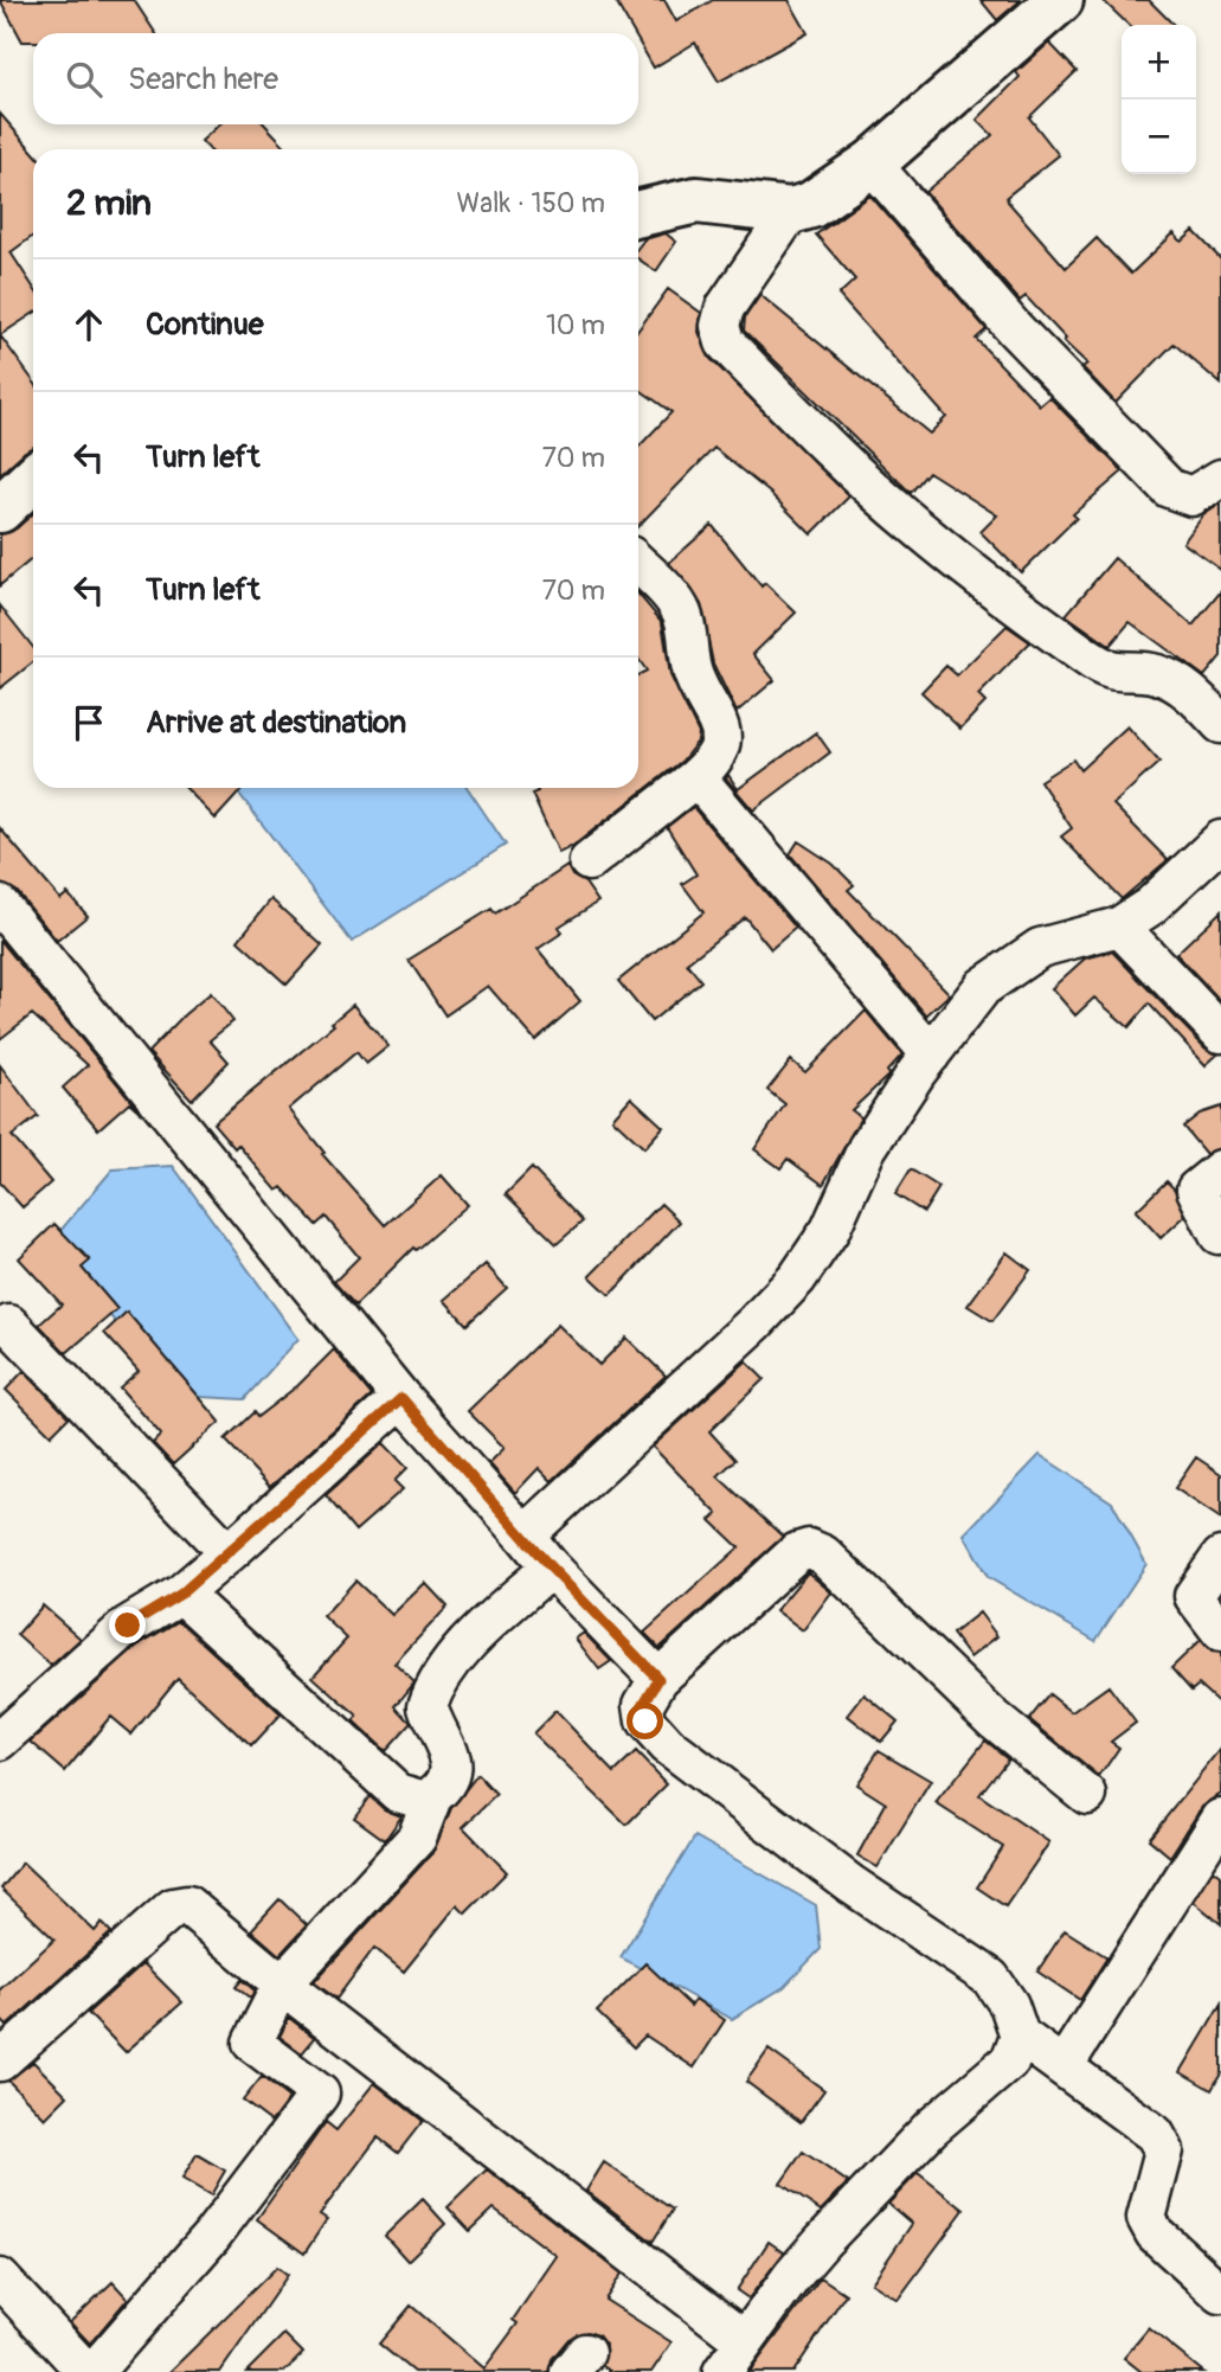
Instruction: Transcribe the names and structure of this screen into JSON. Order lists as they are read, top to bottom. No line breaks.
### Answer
{"page":{"map_buttons":["+","−"],"search":"Search here","heading":["2 min","Walk · 150 m"],"list":[["Continue","10 m"],["Turn left","70 m"],["Turn left","70 m"],"Arrive at destination"]}}
